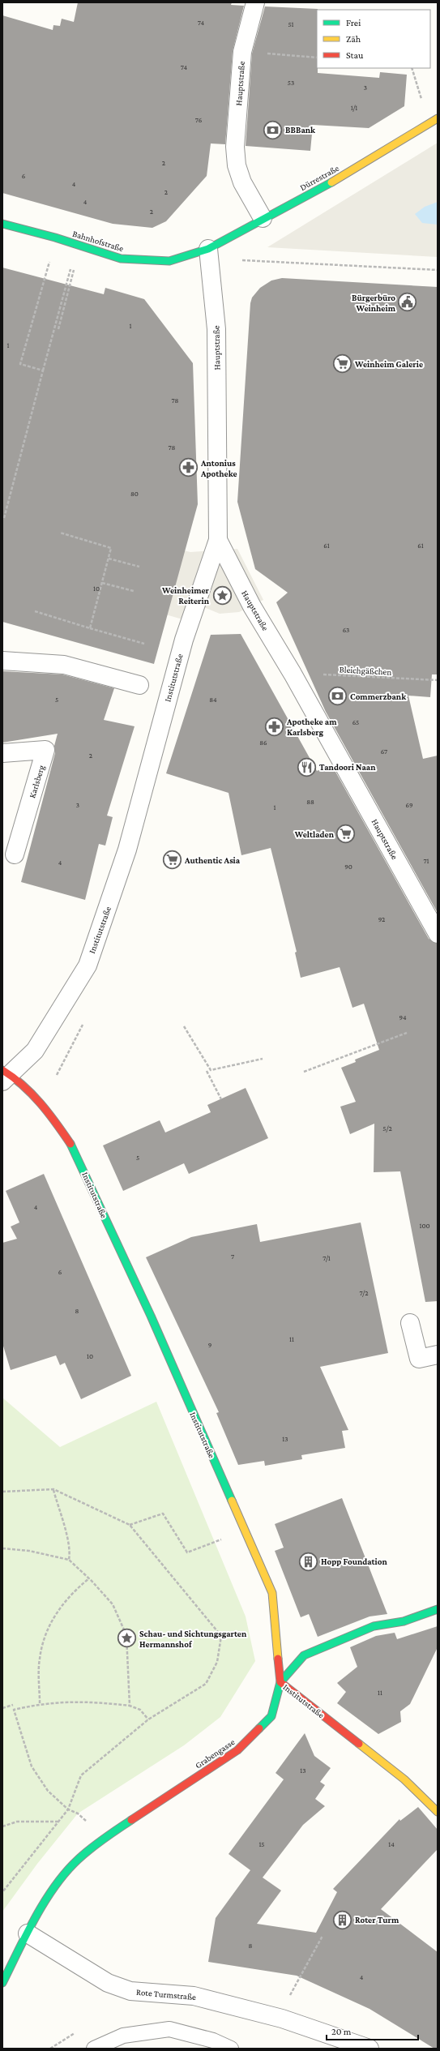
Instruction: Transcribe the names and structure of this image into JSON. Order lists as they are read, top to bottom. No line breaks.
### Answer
{"streets":{"street":["Hauptstraße","Dürrestraße","Bahnhofstraße","Institutstraße","Karlsberg","Grabengasse","Rote Turmstraße"],"path":["Bleichgäßchen"]},"crossings":[["Hauptstraße","Dürrestraße"],["Hauptstraße","Bahnhofstraße"],["Hauptstraße","Bleichgäßchen"],["Hauptstraße","Institutstraße"],["Dürrestraße","Bahnhofstraße"],["Institutstraße","Grabengasse"],["Grabengasse","Rote Turmstraße"]],"places":{"bank":["BBBank","Commerzbank"],"public building":["Bürgerbüro Weinheim"],"supermarket":["Weinheim Galerie","Weltladen","Authentic Asia"],"pharmacy":["Antonius Apotheke","Apotheke am Karlsberg"],"place":["Weinheimer Reiterin","Schau- und Sichtungsgarten Hermannshof"],"restaurant":["Tandoori Naan"],"building":["Hopp Foundation","Roter Turm"]},"house_numbers":["74","51","74","53","3","1/1","76","2","6","4","2","4","2","1","1","78","78","80","61","61","10","63","5","84","65","86","67","2","88","3","69","1","71","4","90","92","94","5/2","5","4","100","7","7/1","6","7/2","8","11","9","10","13","11","13","15","14","8","4"],"legend":["Frei","Zäh","Stau"],"scale_bar":"20 m"}
